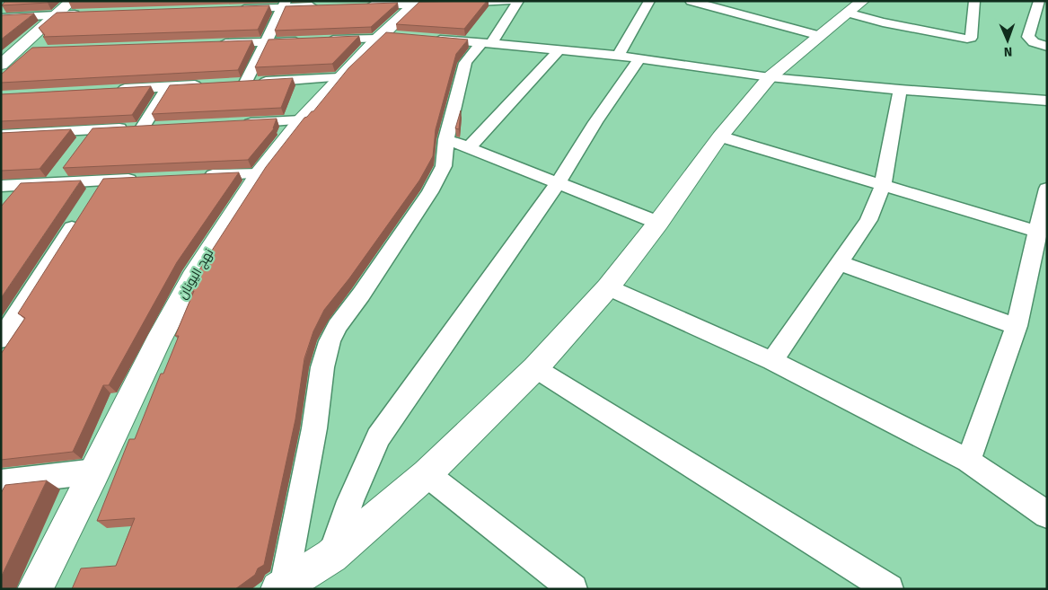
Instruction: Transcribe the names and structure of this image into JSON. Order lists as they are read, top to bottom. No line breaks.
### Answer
{"streets":{"street":["نهج اليونان"]},"north":"bottom"}
